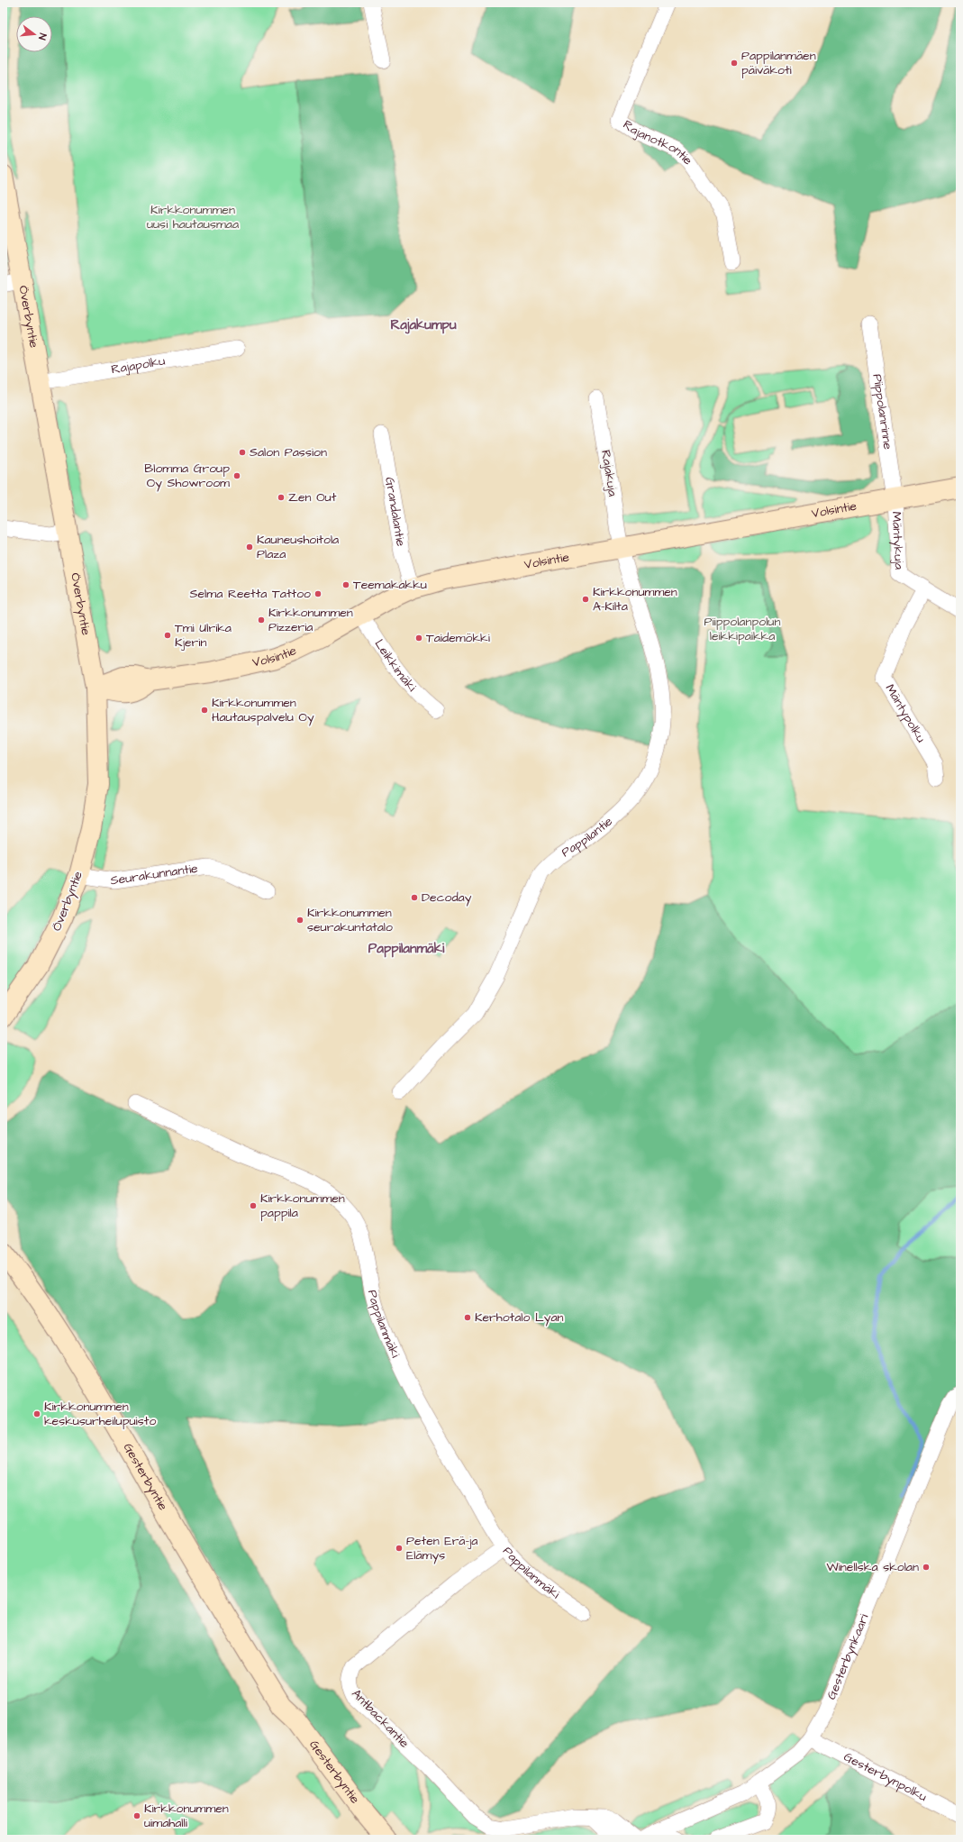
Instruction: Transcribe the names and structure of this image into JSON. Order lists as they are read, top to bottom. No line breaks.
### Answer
{"streets":{"street":["Rajanotkontie","Överbyntie","Rajapolku","Piippolanrinne","Rajakuja","Volsintie","Grandalantie","Mäntykuja","Leikkimäki","Mäntypolku","Pappilantie","Seurakunnantie","Pappilanmäki","Gesterbyntie","Gesterbynkaari","Antbackantie","Gesterbynpolku"]},"crossings":[["Överbyntie","Rajapolku"],["Överbyntie","Volsintie"],["Överbyntie","Seurakunnantie"],["Piippolanrinne","Volsintie"],["Piippolanrinne","Mäntykuja"],["Rajakuja","Volsintie"],["Rajakuja","Pappilantie"],["Volsintie","Grandalantie"],["Volsintie","Mäntykuja"],["Volsintie","Leikkimäki"],["Volsintie","Pappilantie"],["Mäntykuja","Mäntypolku"],["Pappilanmäki","Antbackantie"],["Gesterbynkaari","Gesterbynpolku"]],"districts":["Rajakumpu","Pappilanmäki"],"parks":["Kirkkonummen uusi hautausmaa","Piippolanpolun leikkipaikka"],"places":["Pappilanmäen päiväkoti","Salon Passion","Blomma Group Oy Showroom","Zen Out","Kauneushoitola Plaza","Teemakakku","Selma Reetta Tattoo","Kirkkonummen A-Kilta","Kirkkonummen Pizzeria","Tmi Ulrika Kjerin","Taidemökki","Kirkkonummen Hautauspalvelu Oy","Decoday","Kirkkonummen seurakuntatalo","Kirkkonummen pappila","Kerhotalo Lyan","Kirkkonummen keskusurheilupuisto","Peten Erä-ja Elämys","Winellska skolan","Kirkkonummen uimahalli"],"north":"right"}
